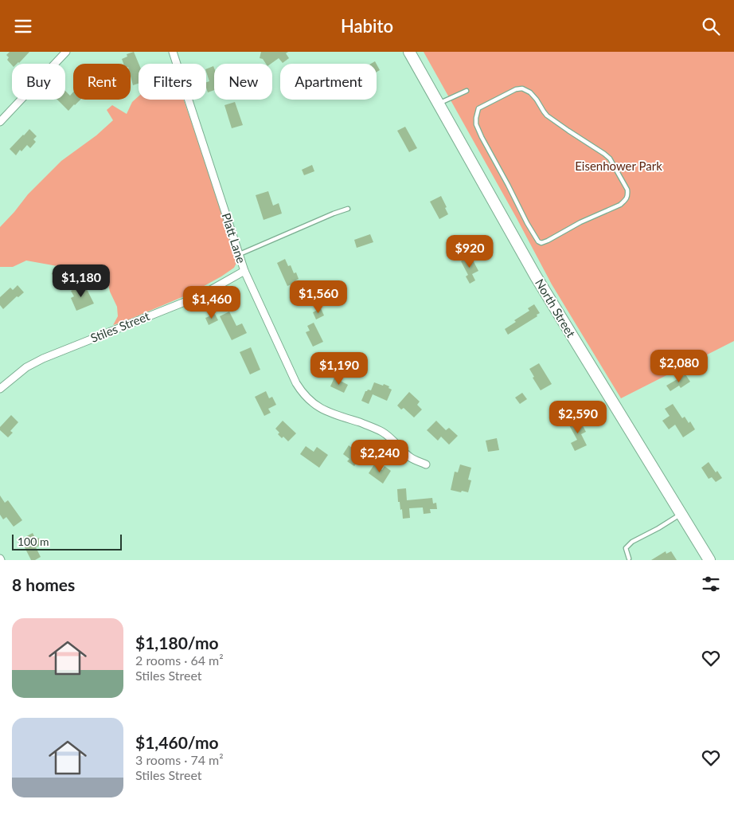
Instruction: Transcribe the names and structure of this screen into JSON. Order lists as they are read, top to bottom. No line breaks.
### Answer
{"streets":{"main road":["North Street"],"street":["Platt Lane","Stiles Street"]},"crossings":[["Platt Lane","Stiles Street"]],"parks":["Eisenhower Park"],"scale_bar":"100 m","page":{"header":"Habito","chip":["Buy","Rent","Filters","New","Apartment"],"price":["$920","$1,180","$1,560","$1,460","$2,080","$1,190","$2,590","$2,240"],"scale":"100 m","heading":"8 homes","list":[{"name":"$1,180/mo","note":"2 rooms · 64 m² · Stiles Street"},{"name":"$1,460/mo","note":"3 rooms · 74 m² · Stiles Street"}]}}
